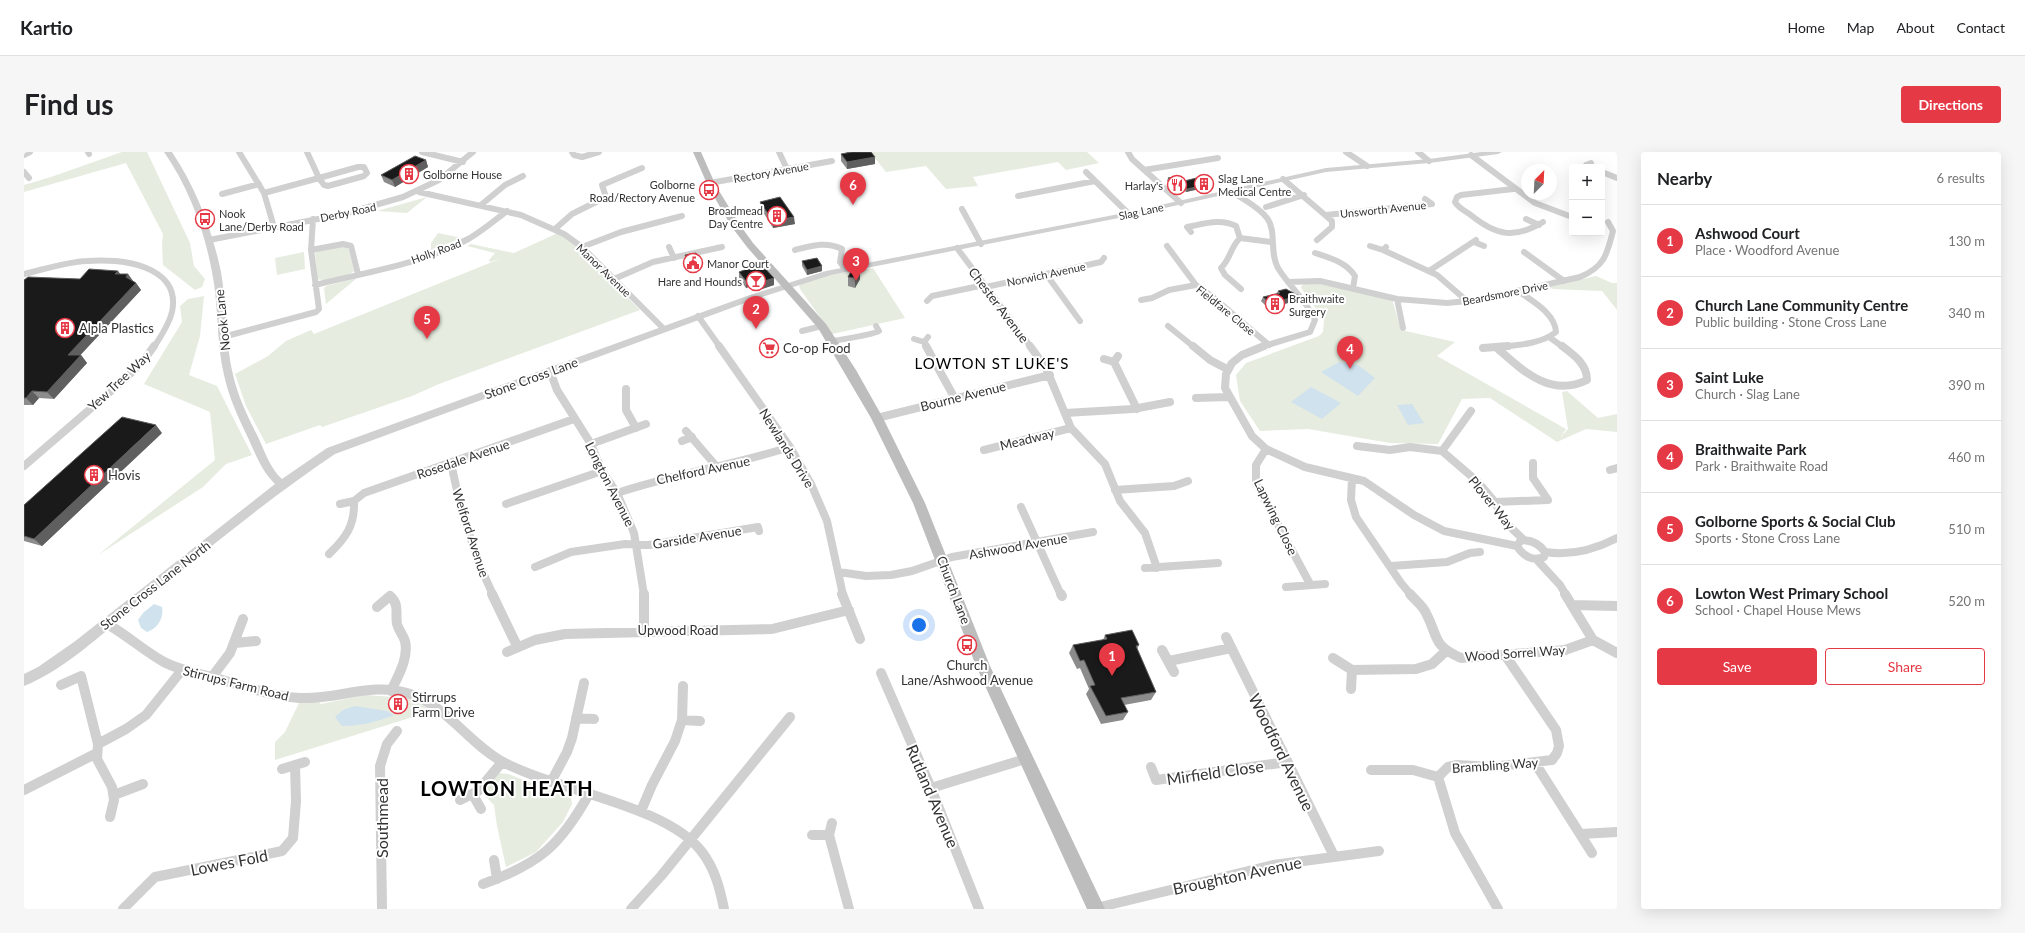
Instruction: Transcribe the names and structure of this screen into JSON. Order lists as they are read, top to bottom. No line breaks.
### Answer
{"streets":{"main road":["Church Lane"],"street":["Rectory Avenue","Unsworth Avenue","Slag Lane","Derby Road","Holly Road","Manor Avenue","Norwich Avenue","Beardsmore Drive","Chester Avenue","Fieldfare Close","Nook Lane","Stone Cross Lane","Yew Tree Way","Bourne Avenue","Meadway","Newlands Drive","Rosedale Avenue","Chelford Avenue","Longton Avenue","Plover Way","Lapwing Close","Welford Avenue","Garside Avenue","Ashwood Avenue","Stone Cross Lane North","Upwood Road","Wood Sorrel Way","Stirrups Farm Road","Woodford Avenue","Brambling Way","Mirfield Close","Rutland Avenue","Southmead","Lowes Fold","Broughton Avenue"]},"crossings":[["Rectory Avenue","Church Lane"],["Slag Lane","Chester Avenue"],["Slag Lane","Stone Cross Lane"],["Slag Lane","Church Lane"],["Derby Road","Manor Avenue"],["Derby Road","Nook Lane"],["Holly Road","Manor Avenue"],["Manor Avenue","Stone Cross Lane"],["Norwich Avenue","Chester Avenue"],["Chester Avenue","Bourne Avenue"],["Chester Avenue","Meadway"],["Nook Lane","Stone Cross Lane"],["Nook Lane","Stone Cross Lane North"],["Stone Cross Lane","Newlands Drive"],["Stone Cross Lane","Longton Avenue"],["Stone Cross Lane","Stone Cross Lane North"],["Stone Cross Lane","Church Lane"],["Bourne Avenue","Church Lane"],["Newlands Drive","Chelford Avenue"],["Newlands Drive","Ashwood Avenue"],["Newlands Drive","Upwood Road"],["Rosedale Avenue","Longton Avenue"],["Rosedale Avenue","Welford Avenue"],["Chelford Avenue","Longton Avenue"],["Longton Avenue","Garside Avenue"],["Longton Avenue","Upwood Road"],["Welford Avenue","Upwood Road"],["Ashwood Avenue","Church Lane"],["Stone Cross Lane North","Stirrups Farm Road"],["Church Lane","Broughton Avenue"],["Wood Sorrel Way","Brambling Way"],["Woodford Avenue","Mirfield Close"],["Woodford Avenue","Broughton Avenue"]],"districts":["LOWTON ST LUKE'S","LOWTON HEATH"],"places":{"building":["Golborne House","Slag Lane Medical Centre","Broadmead Day Centre","Braithwaite Surgery","Alpla Plastics","Hovis","Stirrups Farm Drive"],"restaurant":["Harlay's"],"bus stop":["Golborne Road/Rectory Avenue","Nook Lane/Derby Road","Church Lane/Ashwood Avenue"],"public building":["Manor Court"],"bar":["Hare and Hounds"],"supermarket":["Co-op Food"]},"north":"top right","page":{"header":"Kartio","nav":["Home","Map","About","Contact"],"buttons":["Directions",["Save","Share"]],"title":"Find us","heading":["Nearby","6 results"],"map_buttons":["+","−"],"pins":["6","3","2","5","4","1"],"list":[{"mark":"1","name":"Ashwood Court","note":"Place · Woodford Avenue","value":"130 m"},{"mark":"2","name":"Church Lane Community Centre","note":"Public building · Stone Cross Lane","value":"340 m"},{"mark":"3","name":"Saint Luke","note":"Church · Slag Lane","value":"390 m"},{"mark":"4","name":"Braithwaite Park","note":"Park · Braithwaite Road","value":"460 m"},{"mark":"5","name":"Golborne Sports & Social Club","note":"Sports · Stone Cross Lane","value":"510 m"},{"mark":"6","name":"Lowton West Primary School","note":"School · Chapel House Mews","value":"520 m"}]}}
